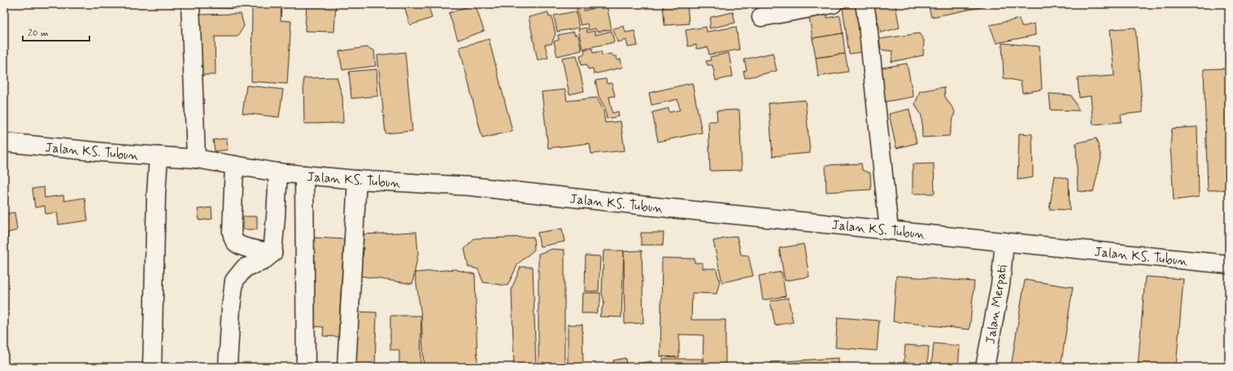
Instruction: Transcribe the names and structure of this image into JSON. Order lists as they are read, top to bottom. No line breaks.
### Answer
{"streets":{"main road":["Jalan KS. Tubun","Jalan Merpati"]},"crossings":[["Jalan KS. Tubun","Jalan Merpati"]],"scale_bar":"20 m"}
